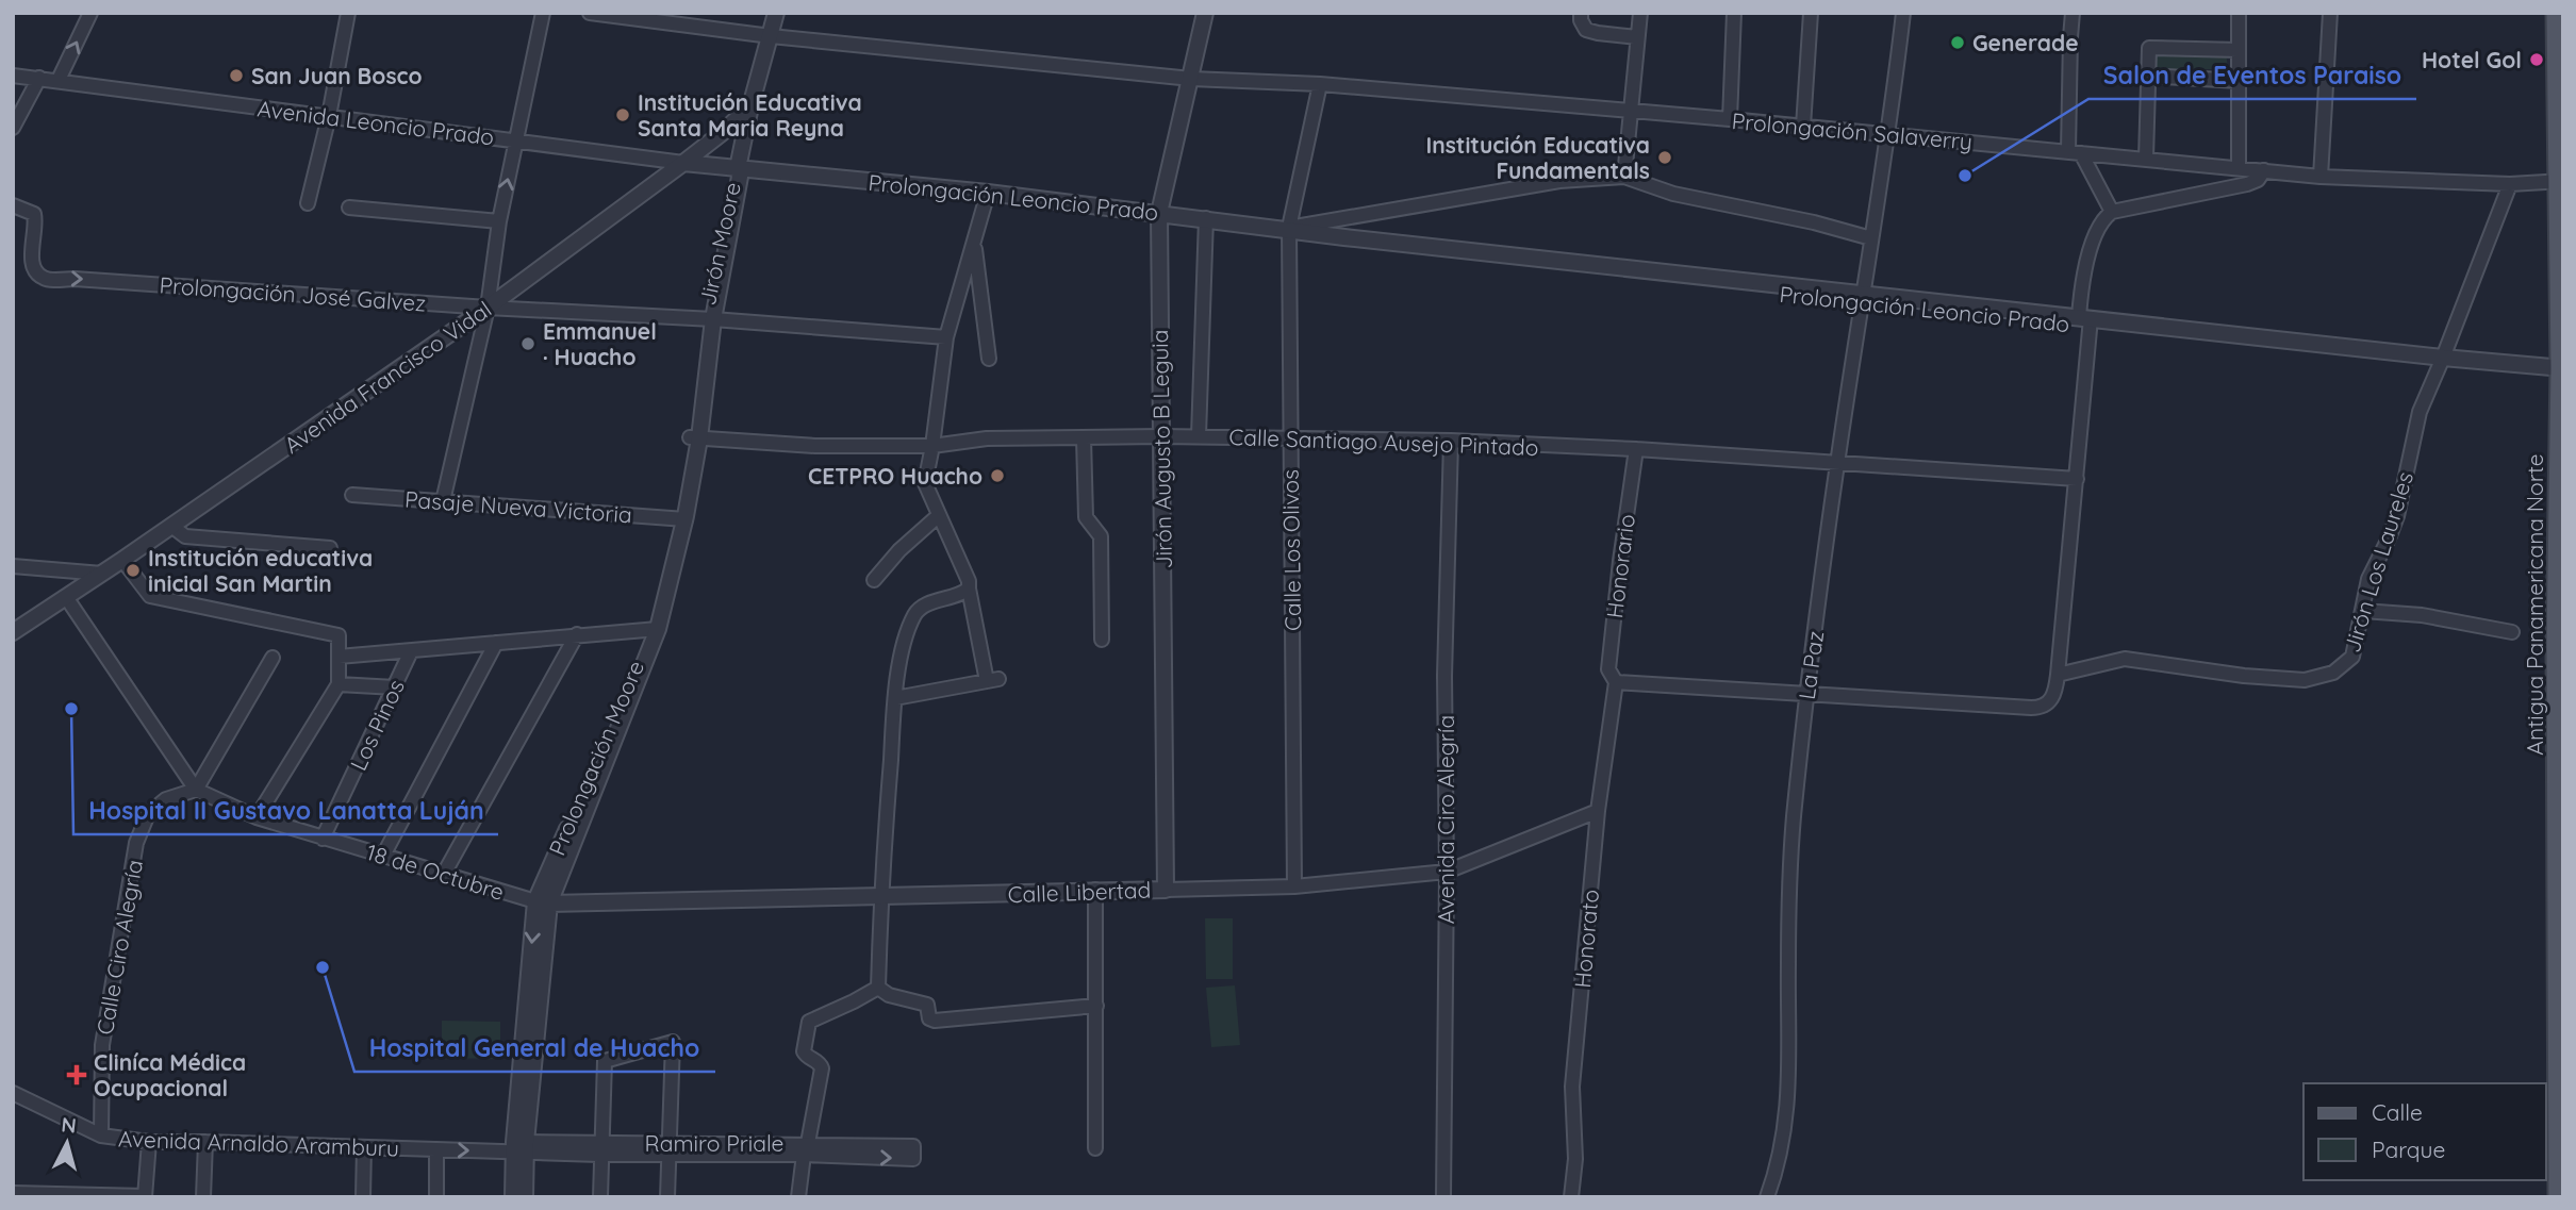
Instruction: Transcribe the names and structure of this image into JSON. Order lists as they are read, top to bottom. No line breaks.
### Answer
{"streets":{"main road":["Antigua Panamericana Norte"],"street":["Avenida Leoncio Prado","Prolongación Salaverry","Prolongación Leoncio Prado","Jirón Moore","Prolongación José Galvez","Avenida Francisco Vidal","Calle Santiago Ausejo Pintado","Jirón Augusto B Leguia","Pasaje Nueva Victoria","Calle Los Olivos","Jirón Los Laureles","Honorario","La Paz","Los Pinos","Prolongación Moore","Avenida Ciro Alegría","18 de Octubre","Calle Libertad","Honorato","Calle Ciro Alegría","Avenida Arnaldo Aramburu","Ramiro Priale"]},"crossings":[["Avenida Leoncio Prado","Prolongación Leoncio Prado"],["Avenida Leoncio Prado","Jirón Moore"],["Avenida Leoncio Prado","Avenida Francisco Vidal"],["Prolongación Salaverry","Jirón Moore"],["Prolongación Salaverry","Jirón Augusto B Leguia"],["Prolongación Salaverry","Calle Los Olivos"],["Prolongación Salaverry","Jirón Los Laureles"],["Prolongación Salaverry","Antigua Panamericana Norte"],["Prolongación Salaverry","La Paz"],["Prolongación Leoncio Prado","Jirón Moore"],["Prolongación Leoncio Prado","Jirón Augusto B Leguia"],["Prolongación Leoncio Prado","Calle Los Olivos"],["Prolongación Leoncio Prado","Jirón Los Laureles"],["Prolongación Leoncio Prado","Antigua Panamericana Norte"],["Prolongación Leoncio Prado","La Paz"],["Jirón Moore","Prolongación José Galvez"],["Jirón Moore","Avenida Francisco Vidal"],["Jirón Moore","Prolongación Moore"],["Prolongación José Galvez","Avenida Francisco Vidal"],["Prolongación José Galvez","Prolongación Moore"],["Calle Santiago Ausejo Pintado","Jirón Augusto B Leguia"],["Calle Santiago Ausejo Pintado","Calle Los Olivos"],["Calle Santiago Ausejo Pintado","Honorario"],["Calle Santiago Ausejo Pintado","La Paz"],["Calle Santiago Ausejo Pintado","Prolongación Moore"],["Calle Santiago Ausejo Pintado","Avenida Ciro Alegría"],["Jirón Augusto B Leguia","Calle Libertad"],["Pasaje Nueva Victoria","Prolongación Moore"],["Calle Los Olivos","Calle Libertad"],["Honorario","Honorato"],["Los Pinos","18 de Octubre"],["Prolongación Moore","18 de Octubre"],["Prolongación Moore","Calle Libertad"],["Prolongación Moore","Avenida Arnaldo Aramburu"],["Prolongación Moore","Ramiro Priale"],["Avenida Ciro Alegría","Calle Libertad"],["18 de Octubre","Calle Libertad"],["18 de Octubre","Calle Ciro Alegría"],["Calle Libertad","Honorato"],["Calle Ciro Alegría","Avenida Arnaldo Aramburu"],["Avenida Arnaldo Aramburu","Ramiro Priale"]],"one_way":["Prolongación José Galvez"],"places":{"other":["Generade","Hotel Gol","San Juan Bosco","Institución Educativa Santa Maria Reyna","Institución Educativa Fundamentals","Salon de Eventos Paraiso","Emmanuel · Huacho","CETPRO Huacho","Institución educativa inicial San Martin","Hospital II Gustavo Lanatta Luján","Hospital General de Huacho"],"health":["Cliníca Médica Ocupacional"]},"legend":["Calle","Parque"],"north":"top"}
